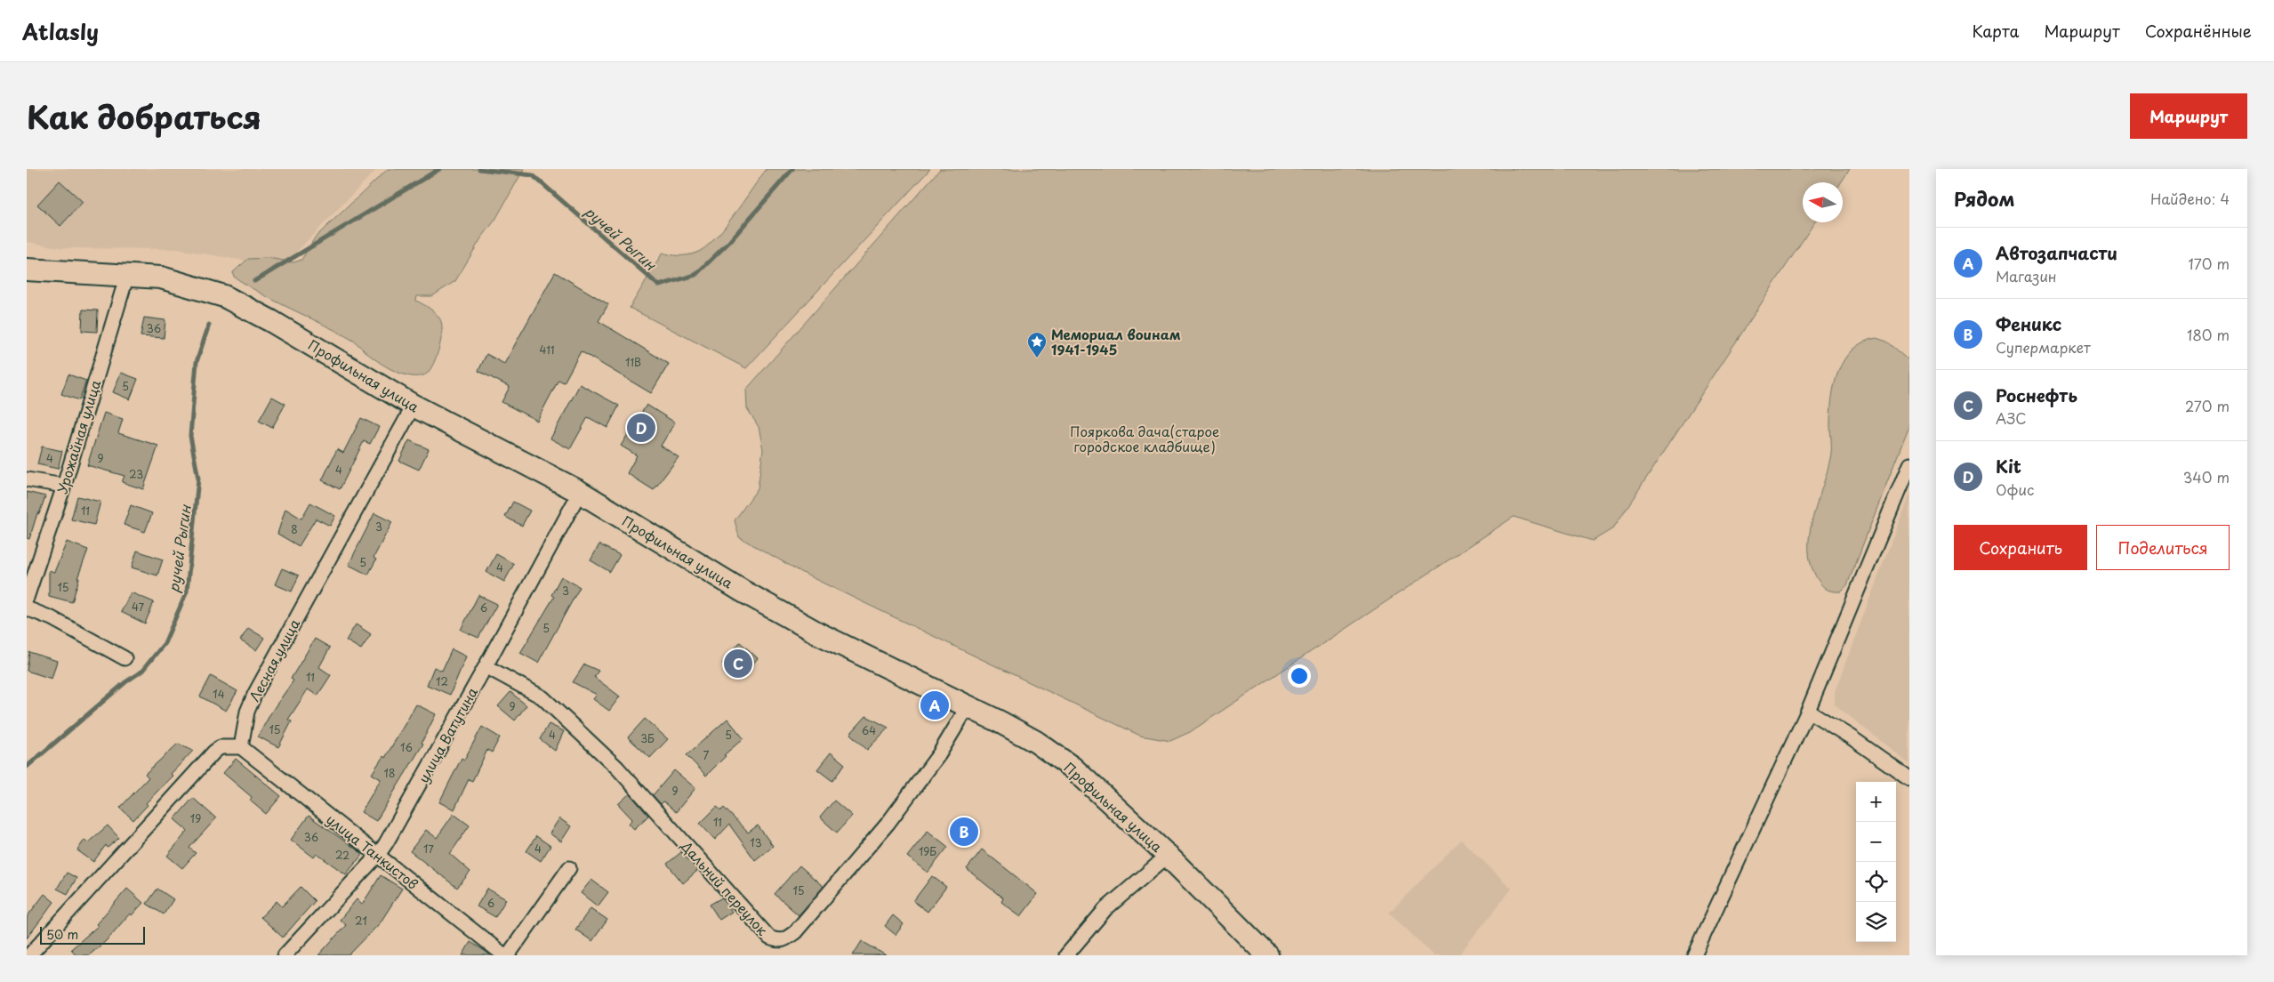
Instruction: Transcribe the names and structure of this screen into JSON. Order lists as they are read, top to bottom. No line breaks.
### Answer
{"streets":{"main road":["Профильная улица"],"street":["Урожайная улица","Лесная улица","улица Ватутина","улица Танкистов","Дальний переулок"]},"crossings":[["Профильная улица","Урожайная улица"],["Профильная улица","Лесная улица"],["Профильная улица","улица Ватутина"],["Профильная улица","Дальний переулок"],["Лесная улица","улица Танкистов"],["улица Ватутина","улица Танкистов"],["улица Ватутина","Дальний переулок"]],"water":["ручей Рыгин"],"parks":["Пояркова дача(старое городское кладбище)"],"places":{"place":["Мемориал воинам 1941-1945"]},"house_numbers":["36","411","11В","5","4","9","4","23","11","3","8","5","4","15","3","47","6","5","11","12","14","9","15","64","4","5","3Б","16","7","18","9","19","11","36","13","17","4","19Б","22","15","6","21"],"scale_bar":"50 m","north":"left","page":{"header":"Atlasly","nav":["Карта","Маршрут","Сохранённые"],"title":"Как добраться","buttons":["Маршрут",["Сохранить","Поделиться"]],"heading":["Рядом","Найдено: 4"],"list":[{"mark":"A","name":"Автозапчасти","note":"Магазин","value":"170 m"},{"mark":"B","name":"Феникс","note":"Супермаркет","value":"180 m"},{"mark":"C","name":"Роснефть","note":"АЗС","value":"270 m"},{"mark":"D","name":"Kit","note":"Офис","value":"340 m"}],"pins":["D","C","A","B"],"map_buttons":["+","−"],"scale":"50 m"}}
